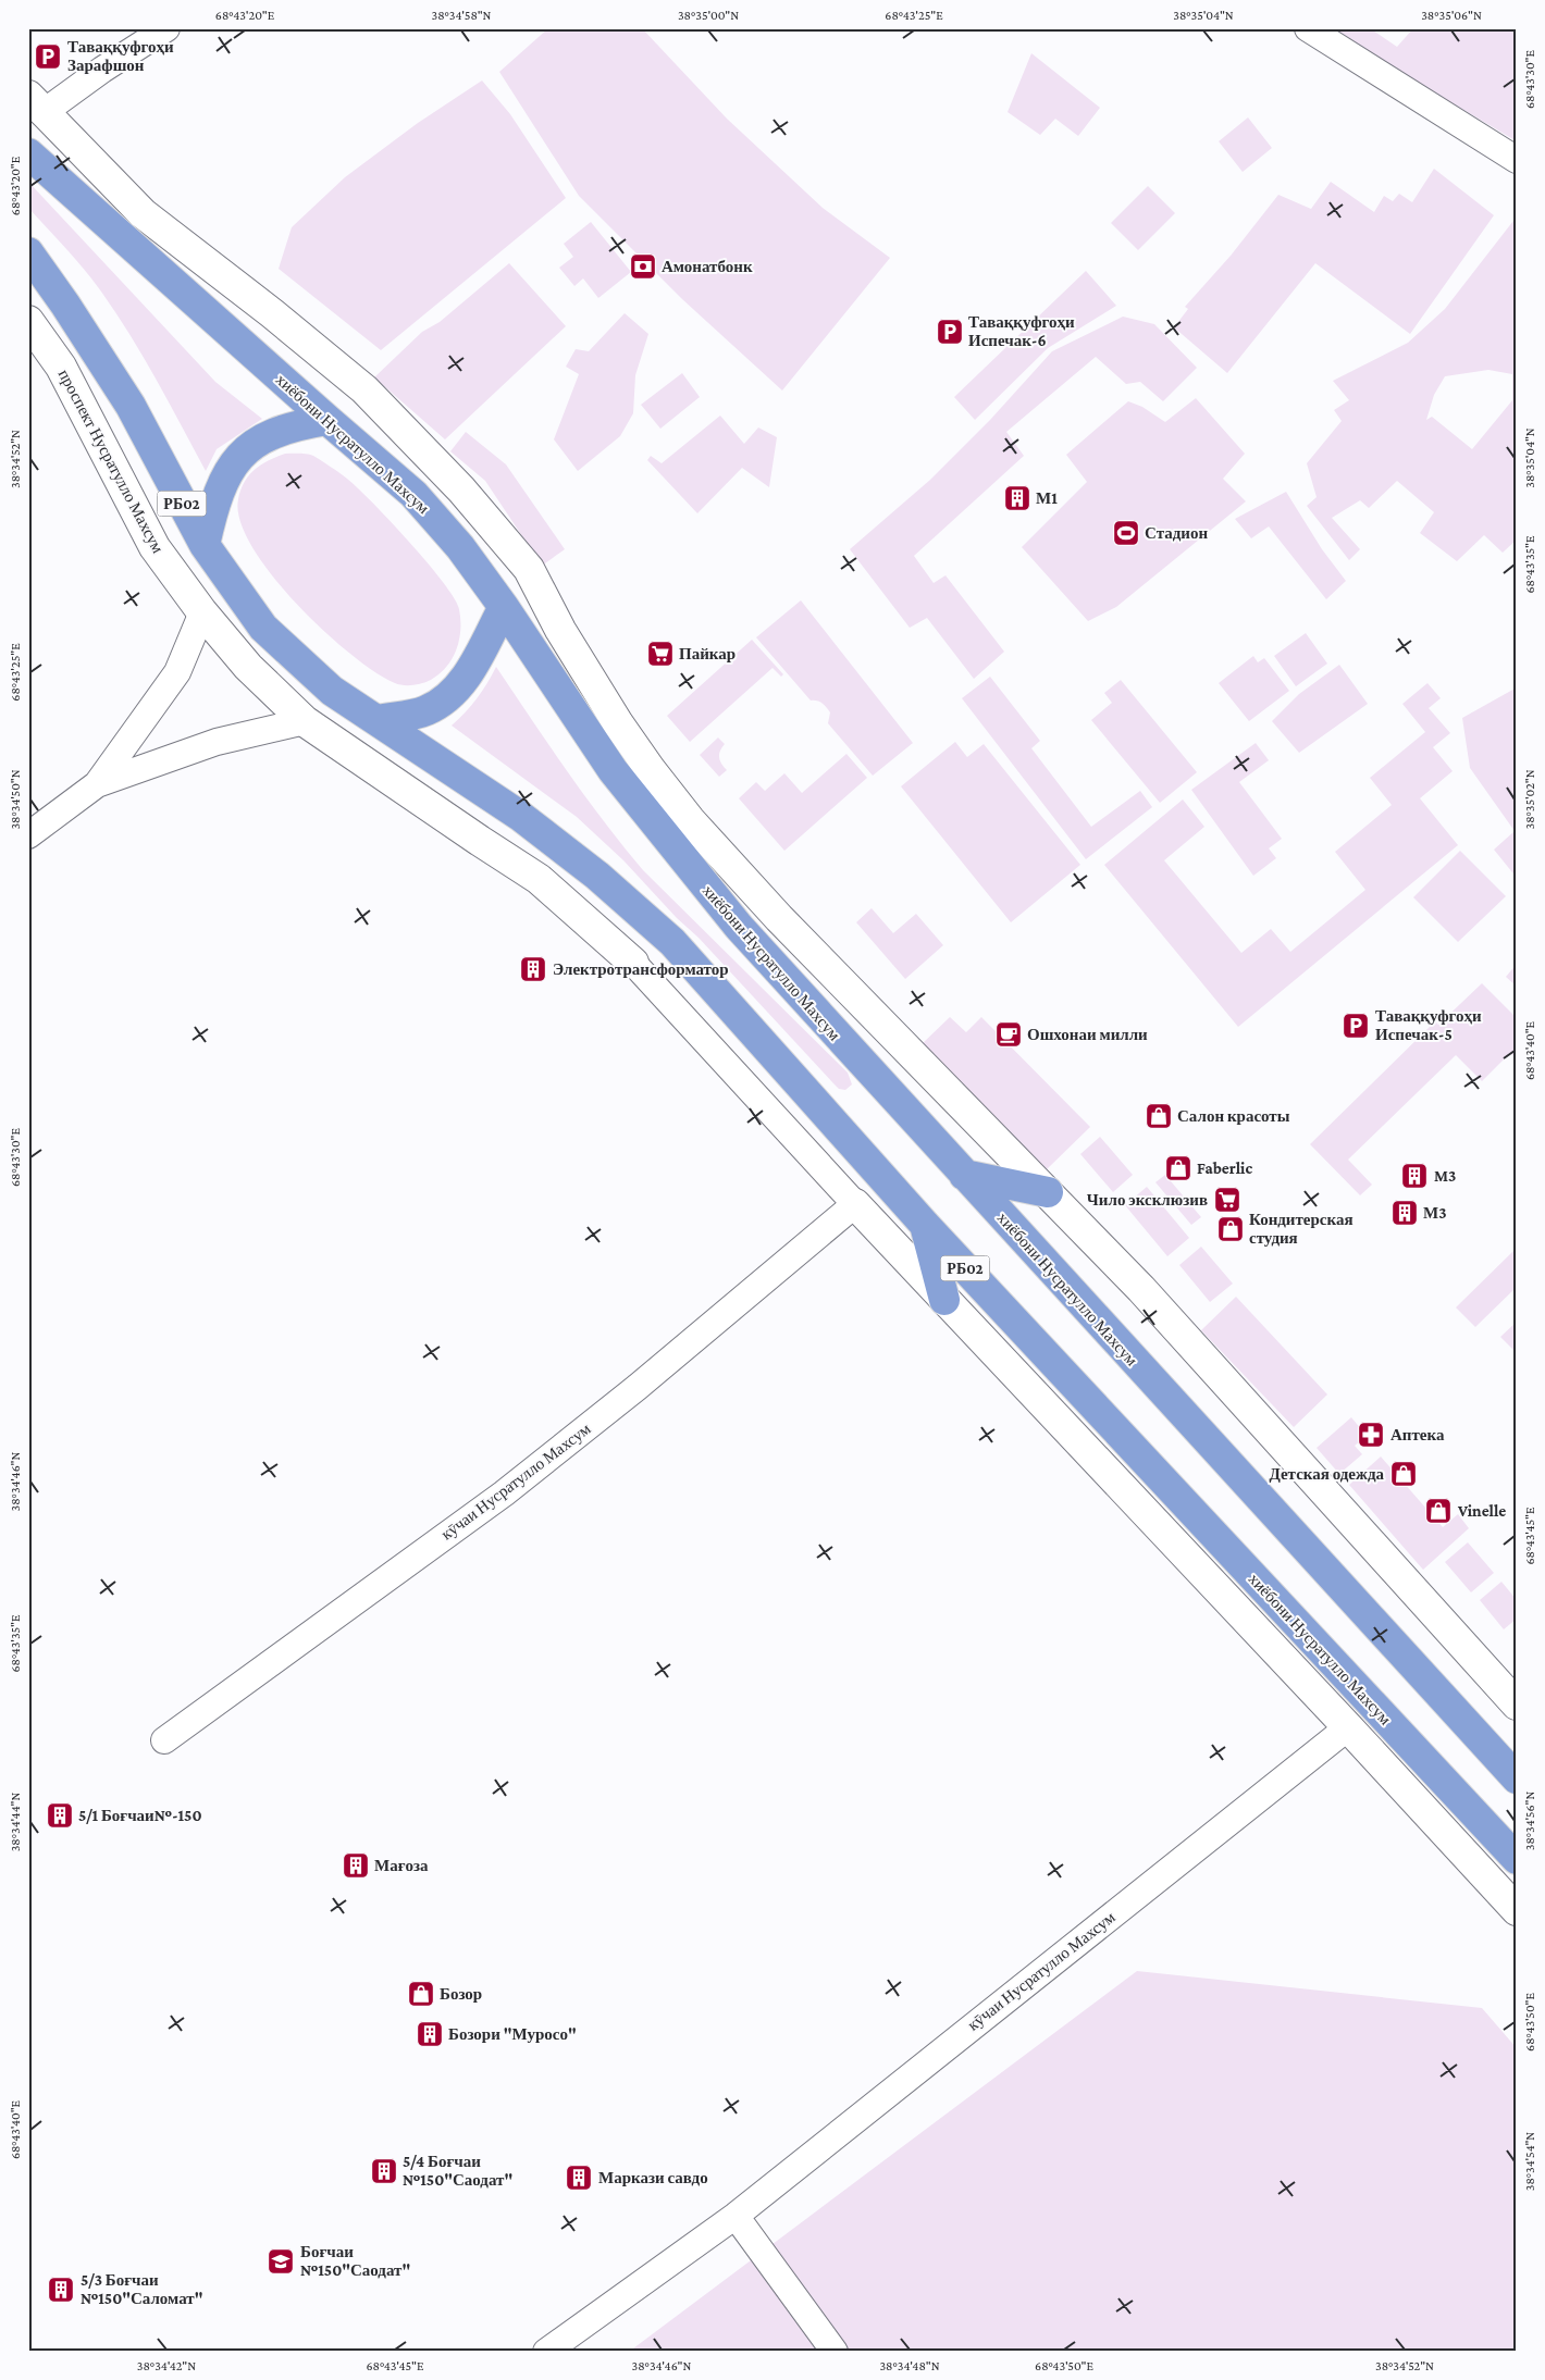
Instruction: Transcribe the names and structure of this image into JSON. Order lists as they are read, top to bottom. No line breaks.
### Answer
{"streets":{"highway":["хиёбони Нусратулло Махсум","РБ02"],"street":["проспект Нусратулло Махсум","кӯчаи Нусратулло Махсум"]},"crossings":[["хиёбони Нусратулло Махсум","РБ02"]],"places":{"parking":["Таваққуфгоҳи Зарафшон","Таваққуфгоҳи Испечак-6","Таваққуфгоҳи Испечак-5"],"bank":["Амонатбонк"],"building":["М1","Электротрансформатор","M3","М3","5/1 Боғчаи№-150","Мағоза","Бозори \"Муросо\"","5/4 Боғчаи №150\"Саодат\"","Маркази савдо","5/3 Боғчаи №150\"Саломат\""],"sports":["Стадион"],"supermarket":["Пайкар","Чило эксклюзив"],"cafe":["Ошхонаи милли"],"shop":["Салон красоты","Faberlic","Кондитерская студия","Детская одежда","Vinelle","Бозор"],"pharmacy":["Аптека"],"school or university":["Боғчаи №150\"Саодат\""]},"coordinates":["68°43'20\"E","38°34'58\"N","38°35'00\"N","68°43'25\"E","38°35'04\"N","38°35'06\"N","68°43'30\"E","38°34'52\"N","68°43'35\"E","38°35'02\"N","38°34'50\"N","68°43'40\"E","38°34'46\"N","68°43'45\"E","38°34'56\"N","38°34'44\"N","68°43'50\"E","38°34'54\"N","38°34'42\"N","38°34'48\"N"]}
